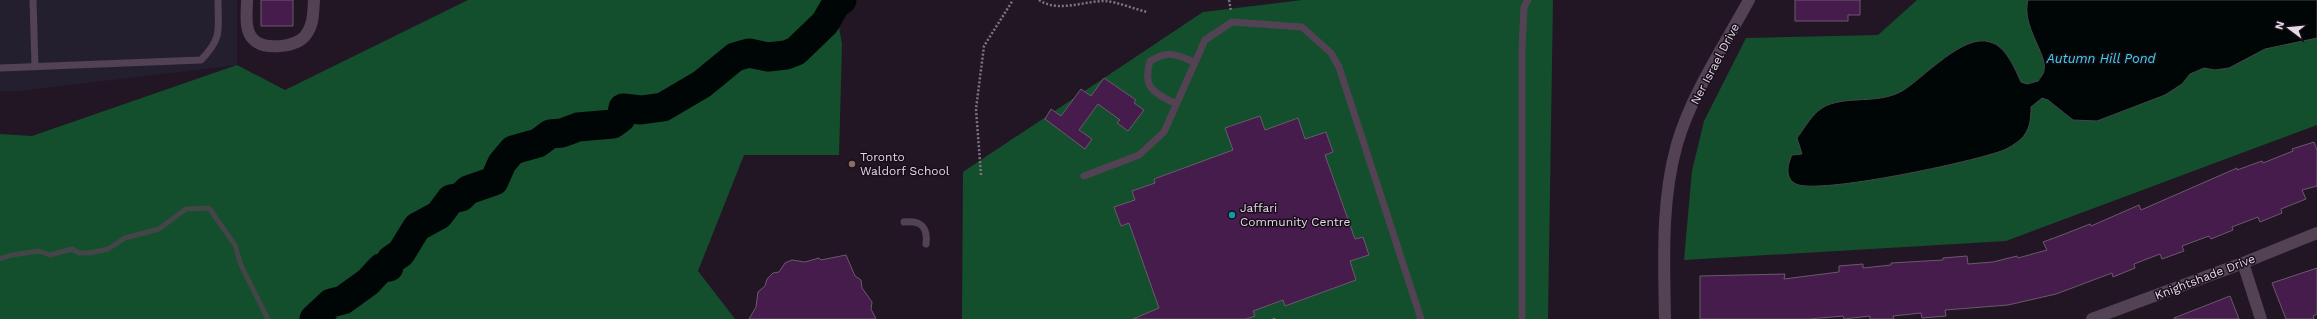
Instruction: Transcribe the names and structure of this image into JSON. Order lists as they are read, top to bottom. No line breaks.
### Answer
{"streets":{"street":["Ner Israel Drive","Knightshade Drive"]},"water":["Autumn Hill Pond"],"places":["Toronto Waldorf School","Jaffari Community Centre"],"north":"left"}
